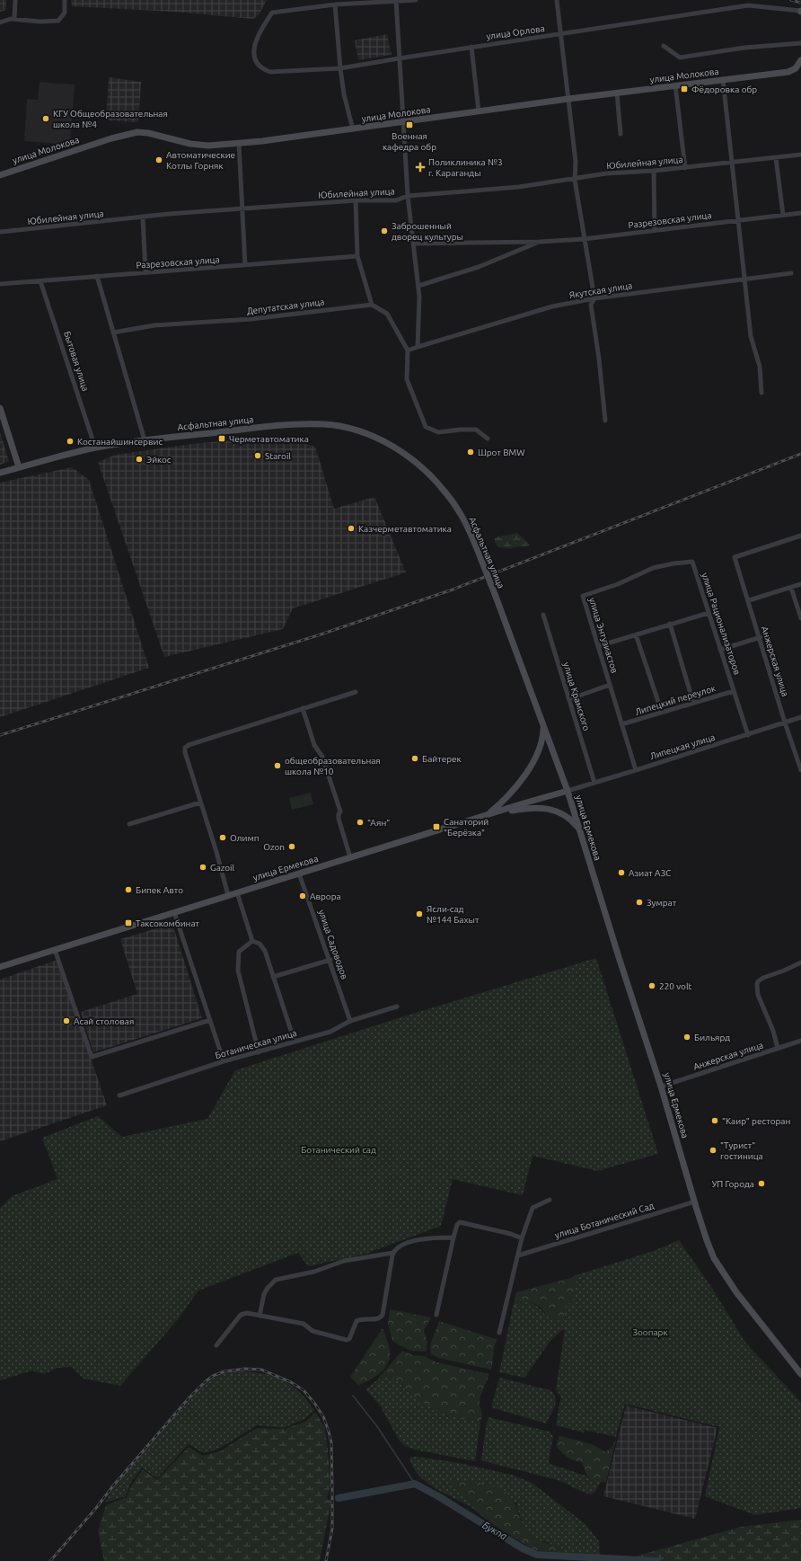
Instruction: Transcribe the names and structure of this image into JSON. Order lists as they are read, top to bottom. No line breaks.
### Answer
{"streets":{"main road":["улица Молокова","Асфальтная улица","улица Ермекова"],"street":["улица Орлова","Юбилейная улица","Разрезовская улица","Якутская улица","Депутатская улица","Бытовая улица","улица Рационализаторов","улица Энтузиастов","Анжерская улица","улица Крамского","Липецкий переулок","Липецкая улица","улица Садоводов","Ботаническая улица","улица Ботанический Сад"]},"crossings":[["Разрезовская улица","Бытовая улица"],["Бытовая улица","Асфальтная улица"],["Асфальтная улица","Липецкая улица"],["Асфальтная улица","улица Ермекова"],["улица Рационализаторов","улица Энтузиастов"],["улица Рационализаторов","Липецкий переулок"],["улица Рационализаторов","Липецкая улица"],["улица Энтузиастов","Липецкий переулок"],["улица Энтузиастов","Липецкая улица"],["Анжерская улица","Липецкая улица"],["Анжерская улица","улица Ермекова"],["улица Крамского","Липецкая улица"],["Липецкая улица","улица Ермекова"],["улица Ермекова","улица Садоводов"],["улица Ермекова","улица Ботанический Сад"],["улица Садоводов","Ботаническая улица"]],"water":["Букпа"],"parks":["Ботанический сад","Зоопарк"],"places":{"transit":["Фёдоровка обр","Военная кафедра обр","Черметавтоматика","Санаторий \"Берёзка\"","Таксокомбинат"],"other":["КГУ Общеобразовательная школа №4","Автоматические Котлы Горняк","Заброшенный дворец культуры","Костанайшинсервис","Шрот BMW","Staroil","Эйкос","Казчерметавтоматика","Байтерек","общеобразовательная школа №10","\"Аян\"","Олимп","Ozon","Gazoil","Азиат АЗС","Бипек Авто","Аврора","Зумрат","Ясли-сад №144 Бахыт","220 volt","Асай столовая","Бильярд","\"Каир\" ресторан","\"Турист\" гостиница","УП Города"],"health":["Поликлиника №3 г. Караганды"]}}
